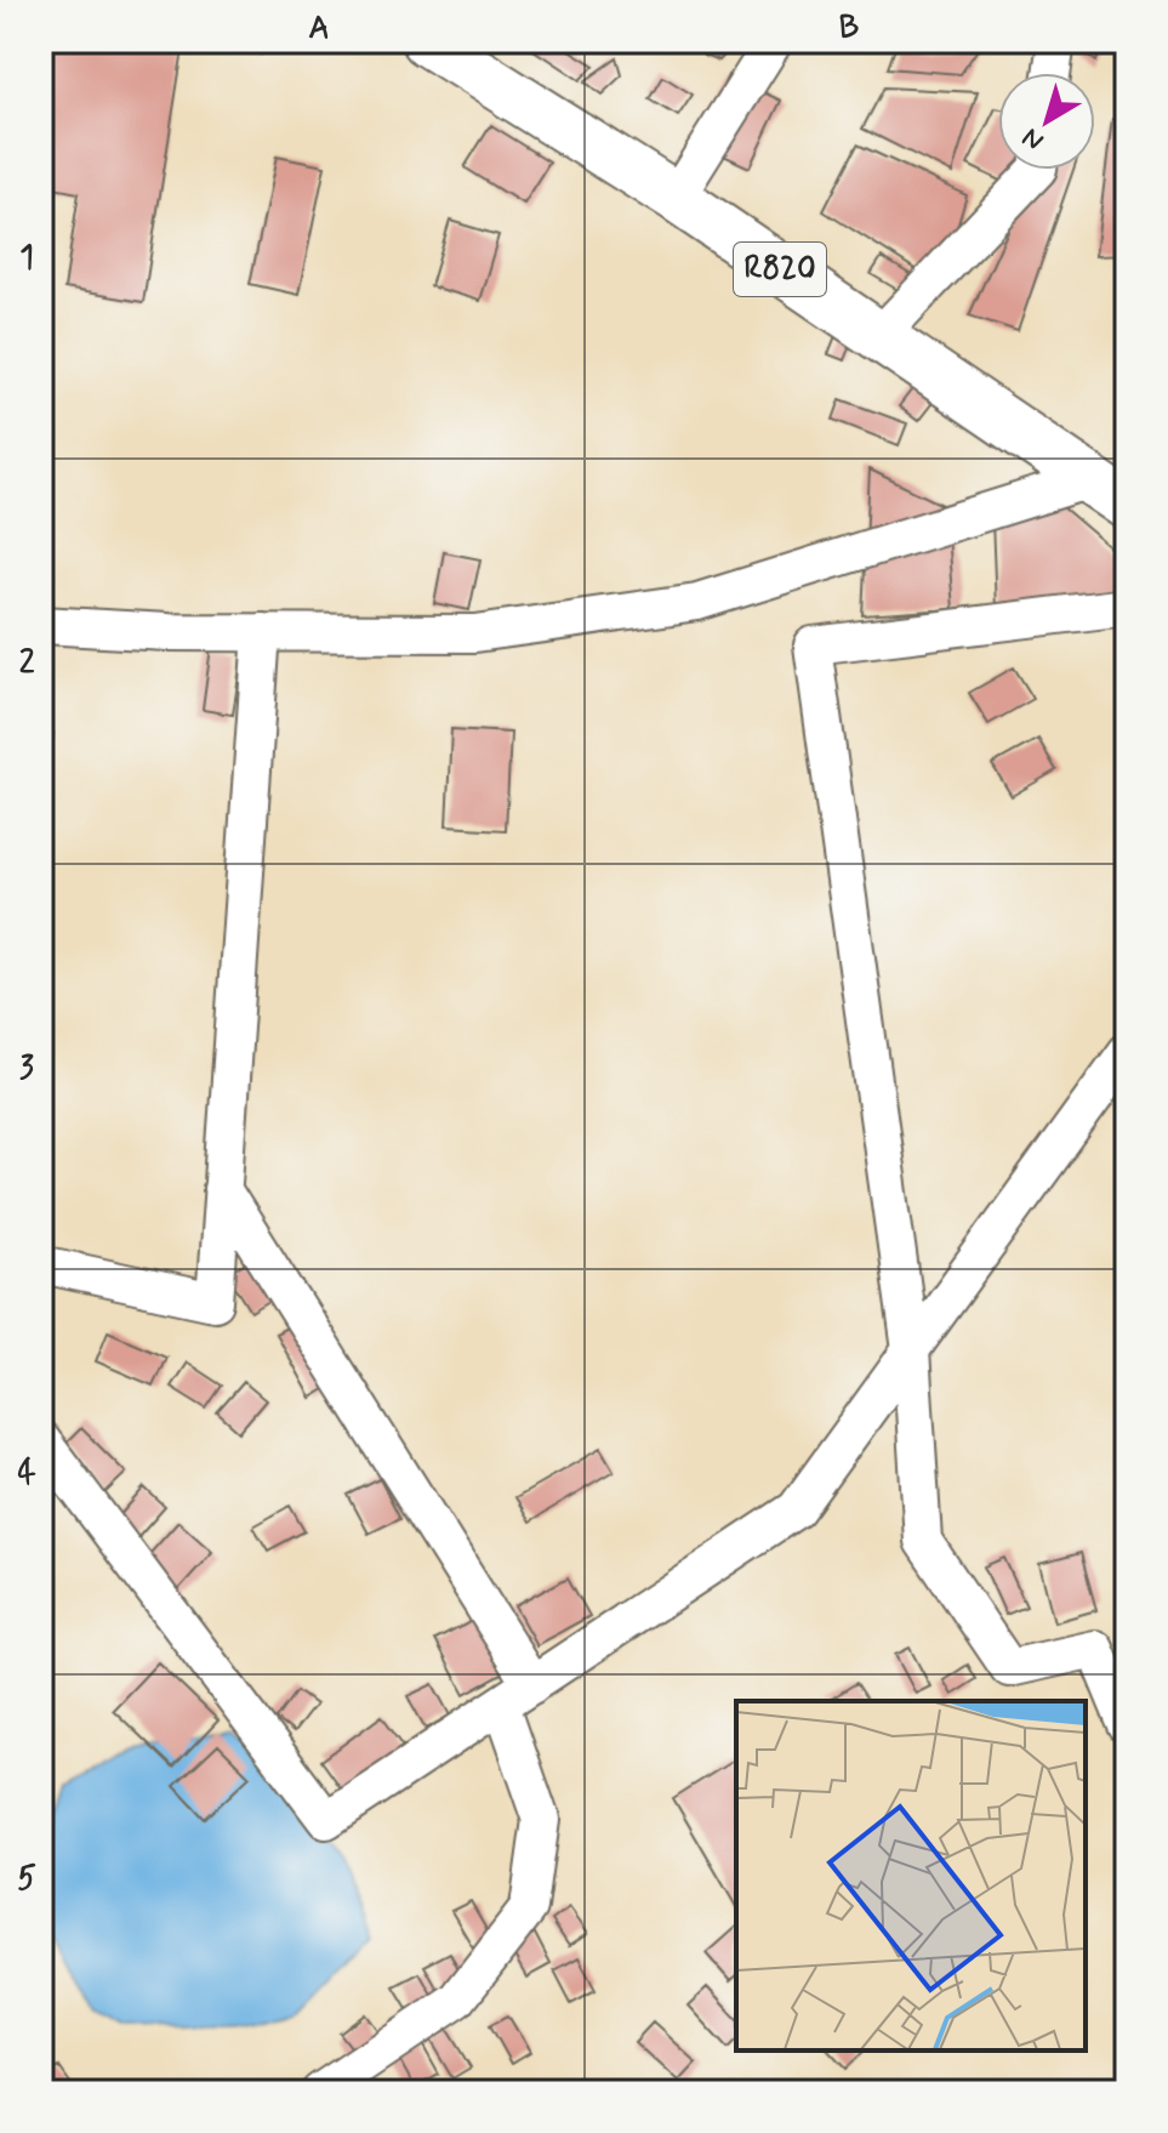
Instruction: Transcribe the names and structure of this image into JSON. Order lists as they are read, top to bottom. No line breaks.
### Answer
{"streets":{"main road":["R820"]},"north":"bottom left","grid":{"columns":["A","B"],"rows":["1","2","3","4","5"]}}
